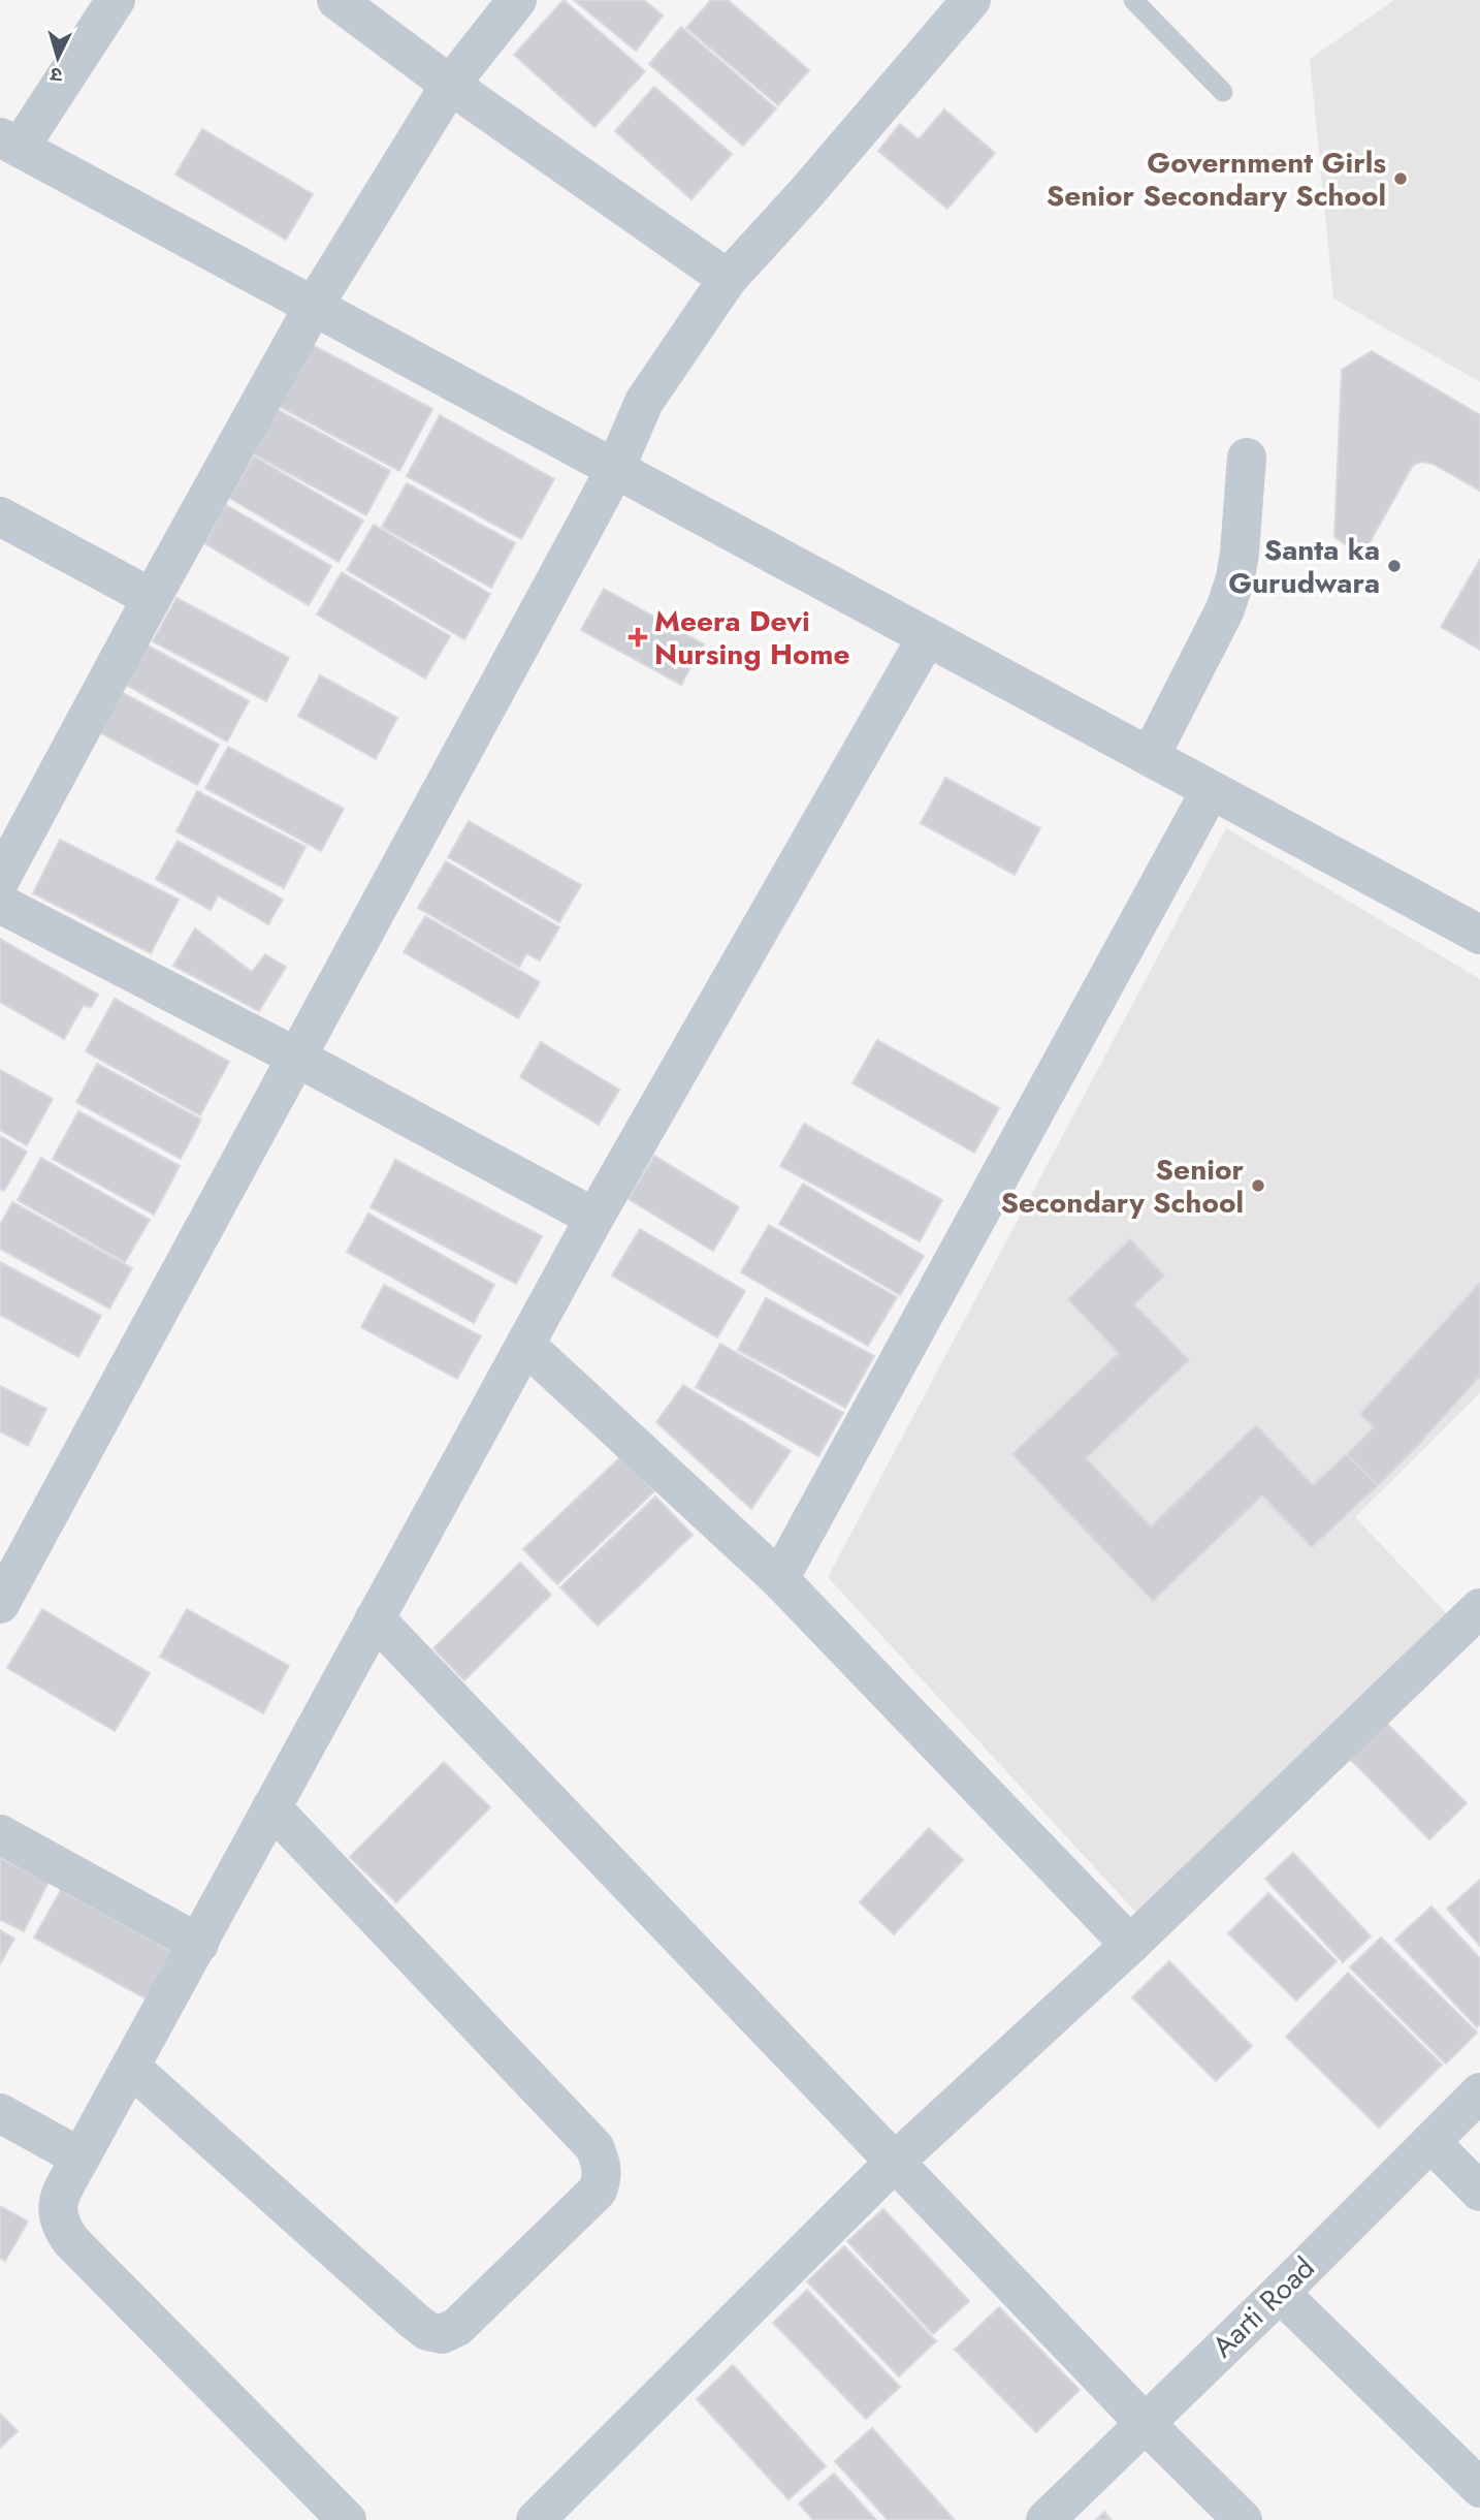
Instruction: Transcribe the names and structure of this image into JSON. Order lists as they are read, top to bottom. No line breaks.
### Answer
{"streets":{"street":["Aarti Road"]},"places":{"other":["Government Girls Senior Secondary School","Santa ka Gurudwara","Senior Secondary School"],"health":["Meera Devi Nursing Home"]},"north":"bottom"}
